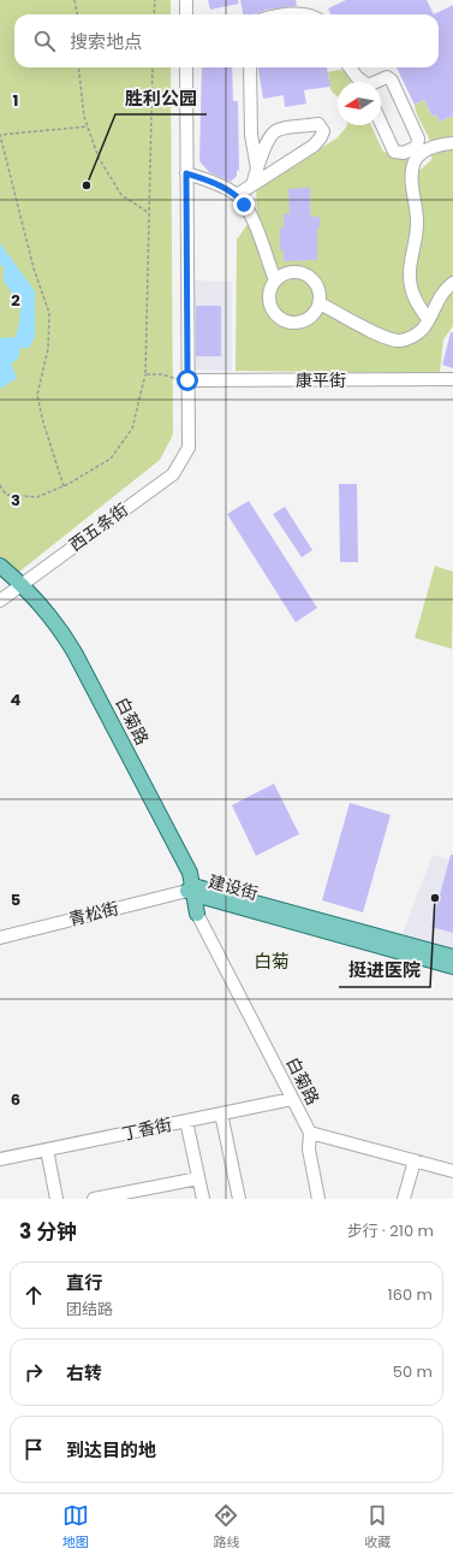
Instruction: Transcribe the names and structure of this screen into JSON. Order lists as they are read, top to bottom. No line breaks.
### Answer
{"streets":{"main road":["白菊路","建设街"],"street":["康平街","西五条街","青松街","丁香街"]},"crossings":[["康平街","西五条街"],["西五条街","白菊路"],["白菊路","建设街"],["白菊路","青松街"],["白菊路","丁香街"],["建设街","青松街"]],"districts":["白菊"],"places":["胜利公园","挺进医院"],"north":"left","page":{"search":"搜索地点","heading":["3 分钟","步行 · 210 m"],"list":[["直行","团结路","160 m"],["右转","50 m"],"到达目的地"],"nav":["地图","路线","收藏"]},"grid":{"rows":["1","2","3","4","5","6"]}}
